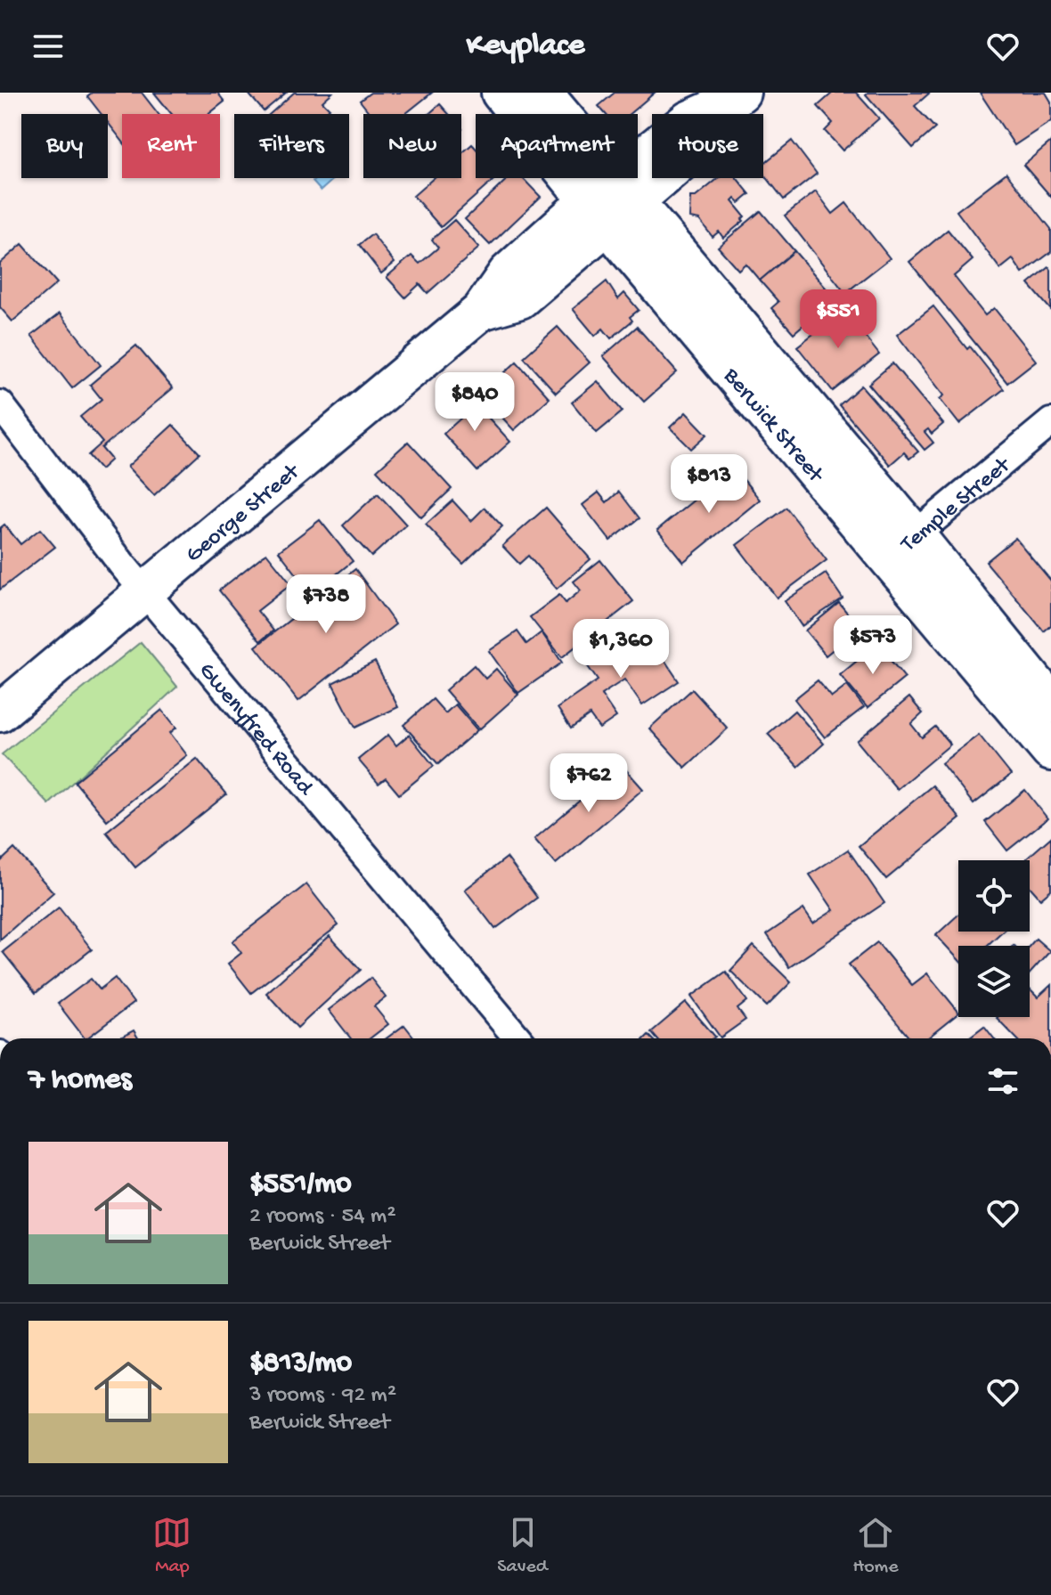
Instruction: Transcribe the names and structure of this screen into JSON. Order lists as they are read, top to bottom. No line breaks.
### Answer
{"streets":{"main road":["Berwick Street","George Street"],"street":["Temple Street","Gwenyfred Road"]},"crossings":[["Berwick Street","Temple Street"],["Berwick Street","George Street"],["George Street","Gwenyfred Road"]],"page":{"header":"Keyplace","chip":["Buy","Rent","Filters","New","Apartment","House"],"price":["$551","$840","$813","$738","$573","$1,360","$762"],"heading":"7 homes","list":[{"name":"$551/mo","note":"2 rooms · 54 m² · Berwick Street"},{"name":"$813/mo","note":"3 rooms · 92 m² · Berwick Street"}],"tabs":["Map","Saved","Home"]}}
